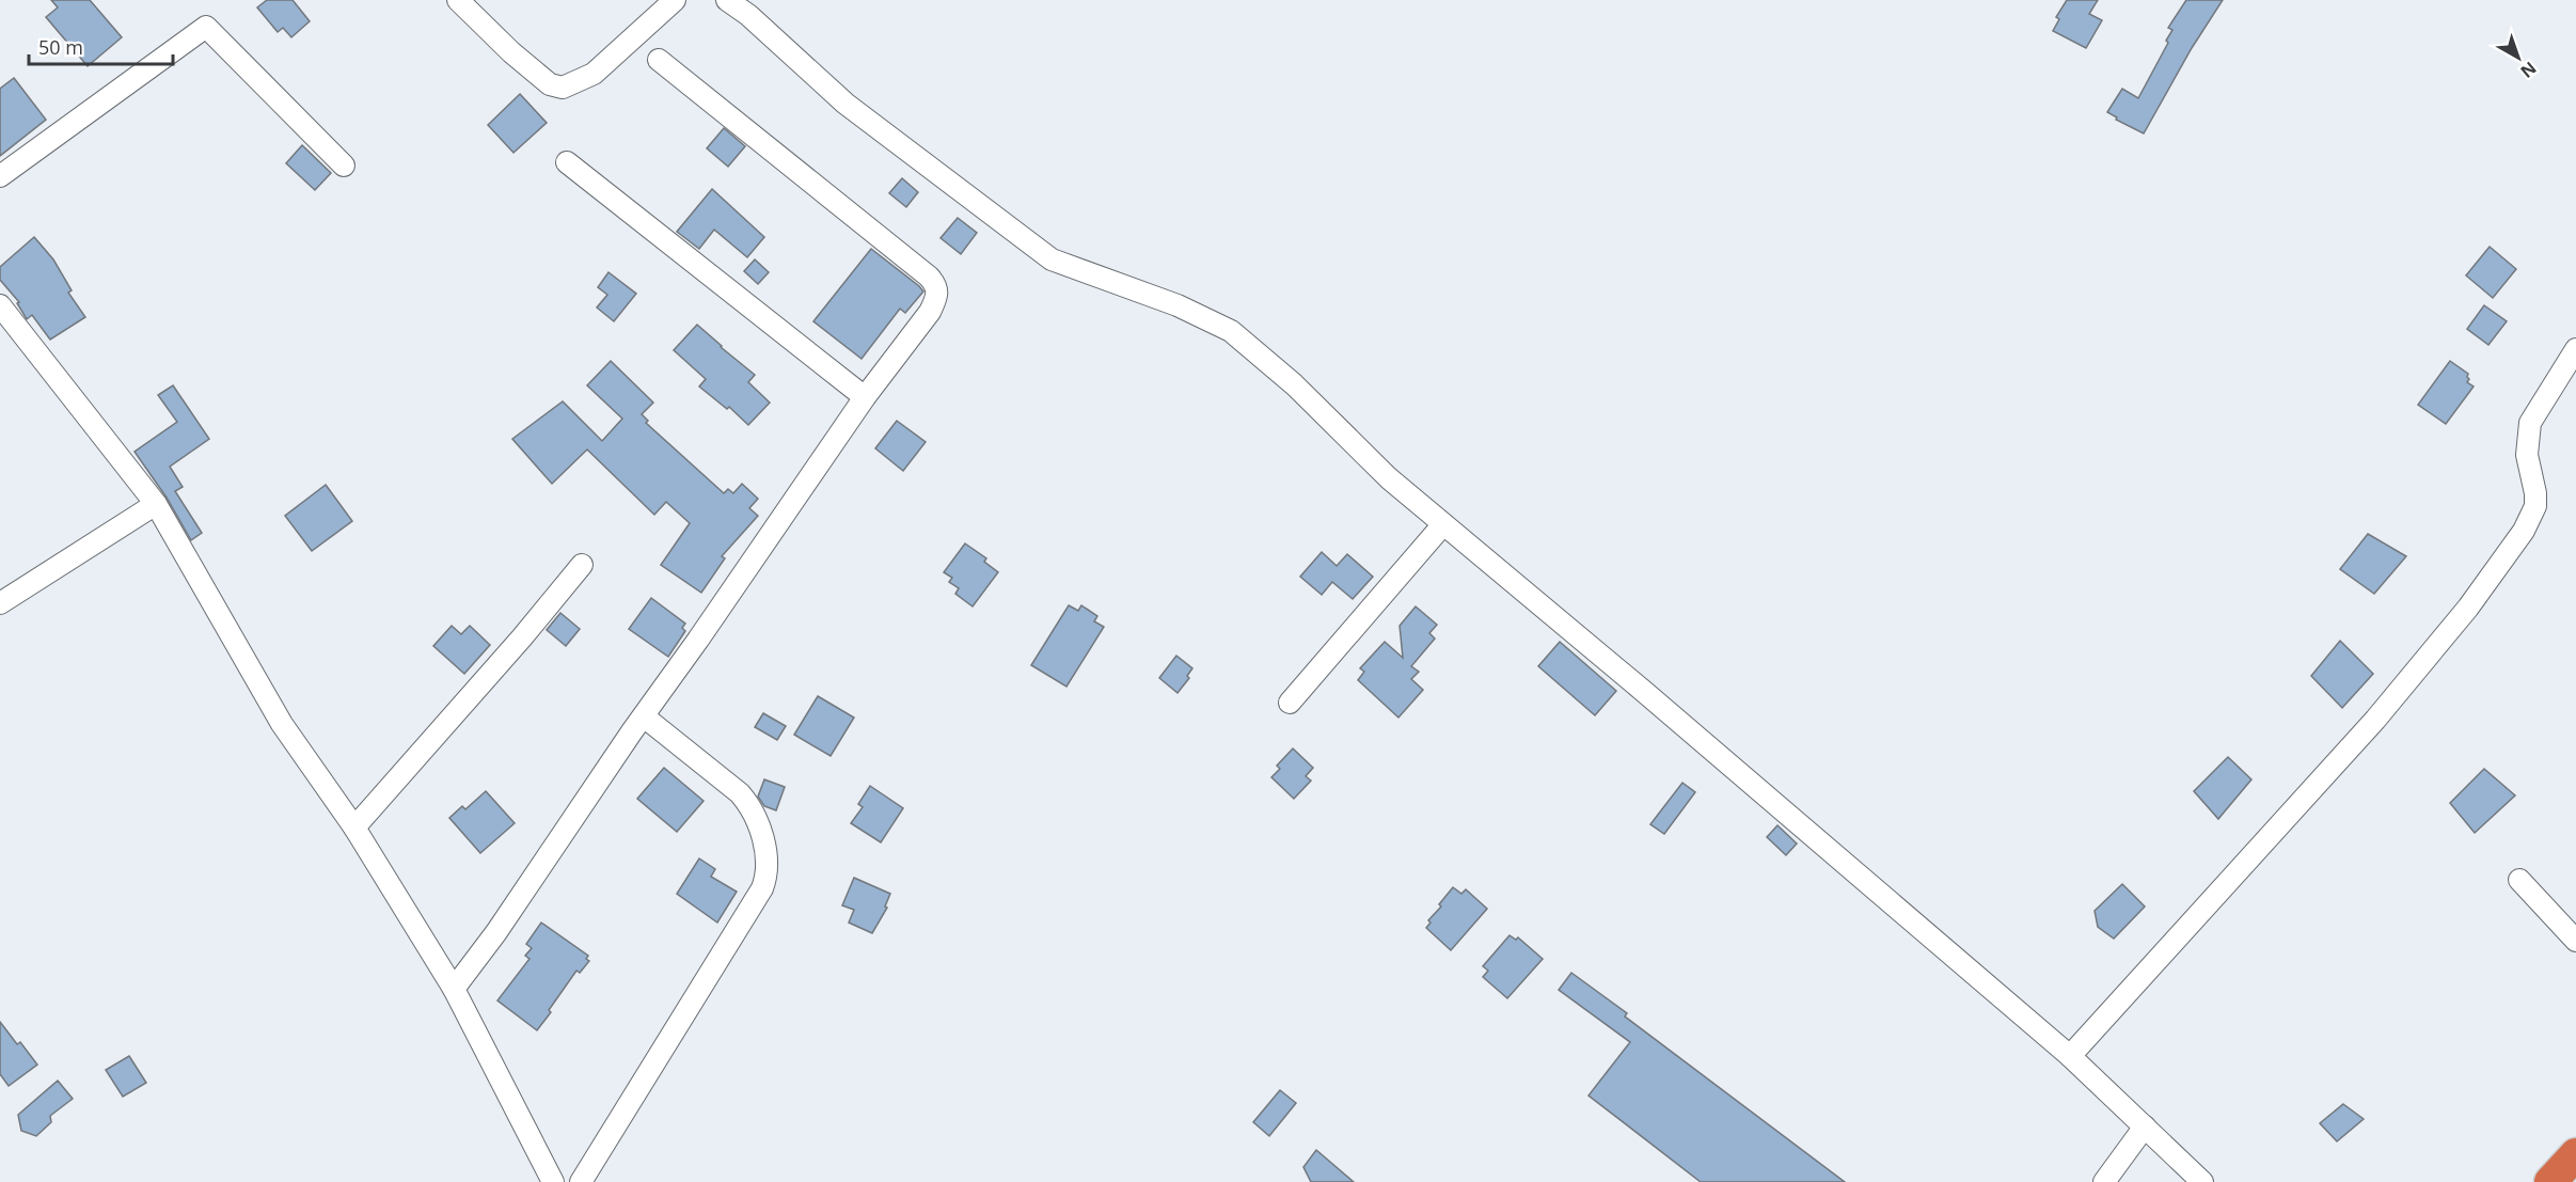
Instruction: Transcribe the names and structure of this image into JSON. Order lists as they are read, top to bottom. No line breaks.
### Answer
{"scale_bar":"50 m","north":"bottom right"}
